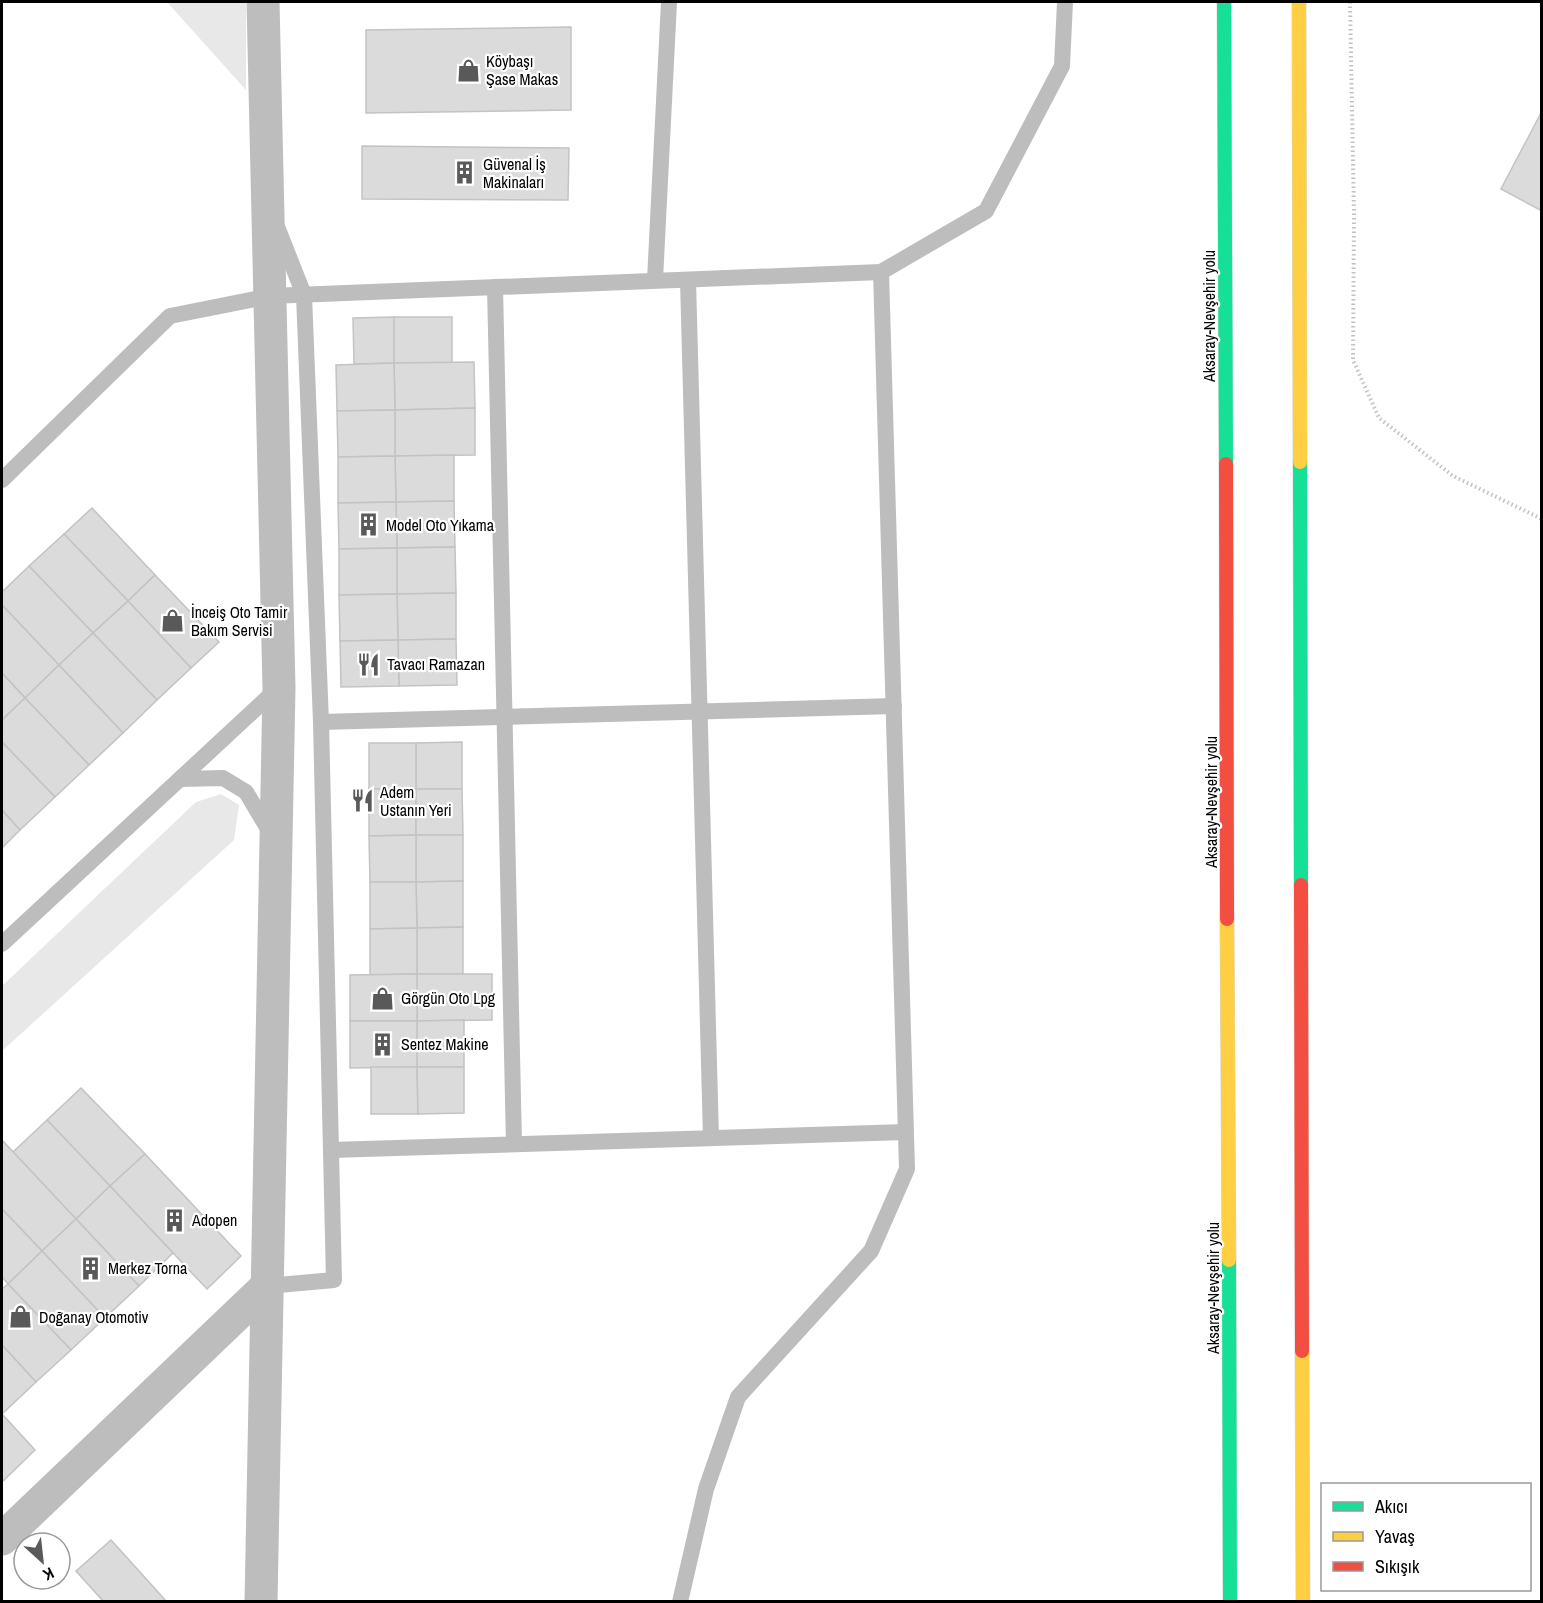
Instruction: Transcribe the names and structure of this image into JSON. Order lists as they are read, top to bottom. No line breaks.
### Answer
{"streets":{"highway":["Aksaray-Nevşehir yolu"]},"places":{"shop":["Köybaşı Şase Makas","İnceiş Oto Tamir Bakım Servisi","Görgün Oto Lpg","Doğanay Otomotiv"],"building":["Güvenal İş Makinaları","Model Oto Yıkama","Sentez Makine","Adopen","Merkez Torna"],"restaurant":["Tavacı Ramazan","Adem Ustanın Yeri"]},"legend":["Akıcı","Yavaş","Sıkışık"],"north":"bottom right"}
